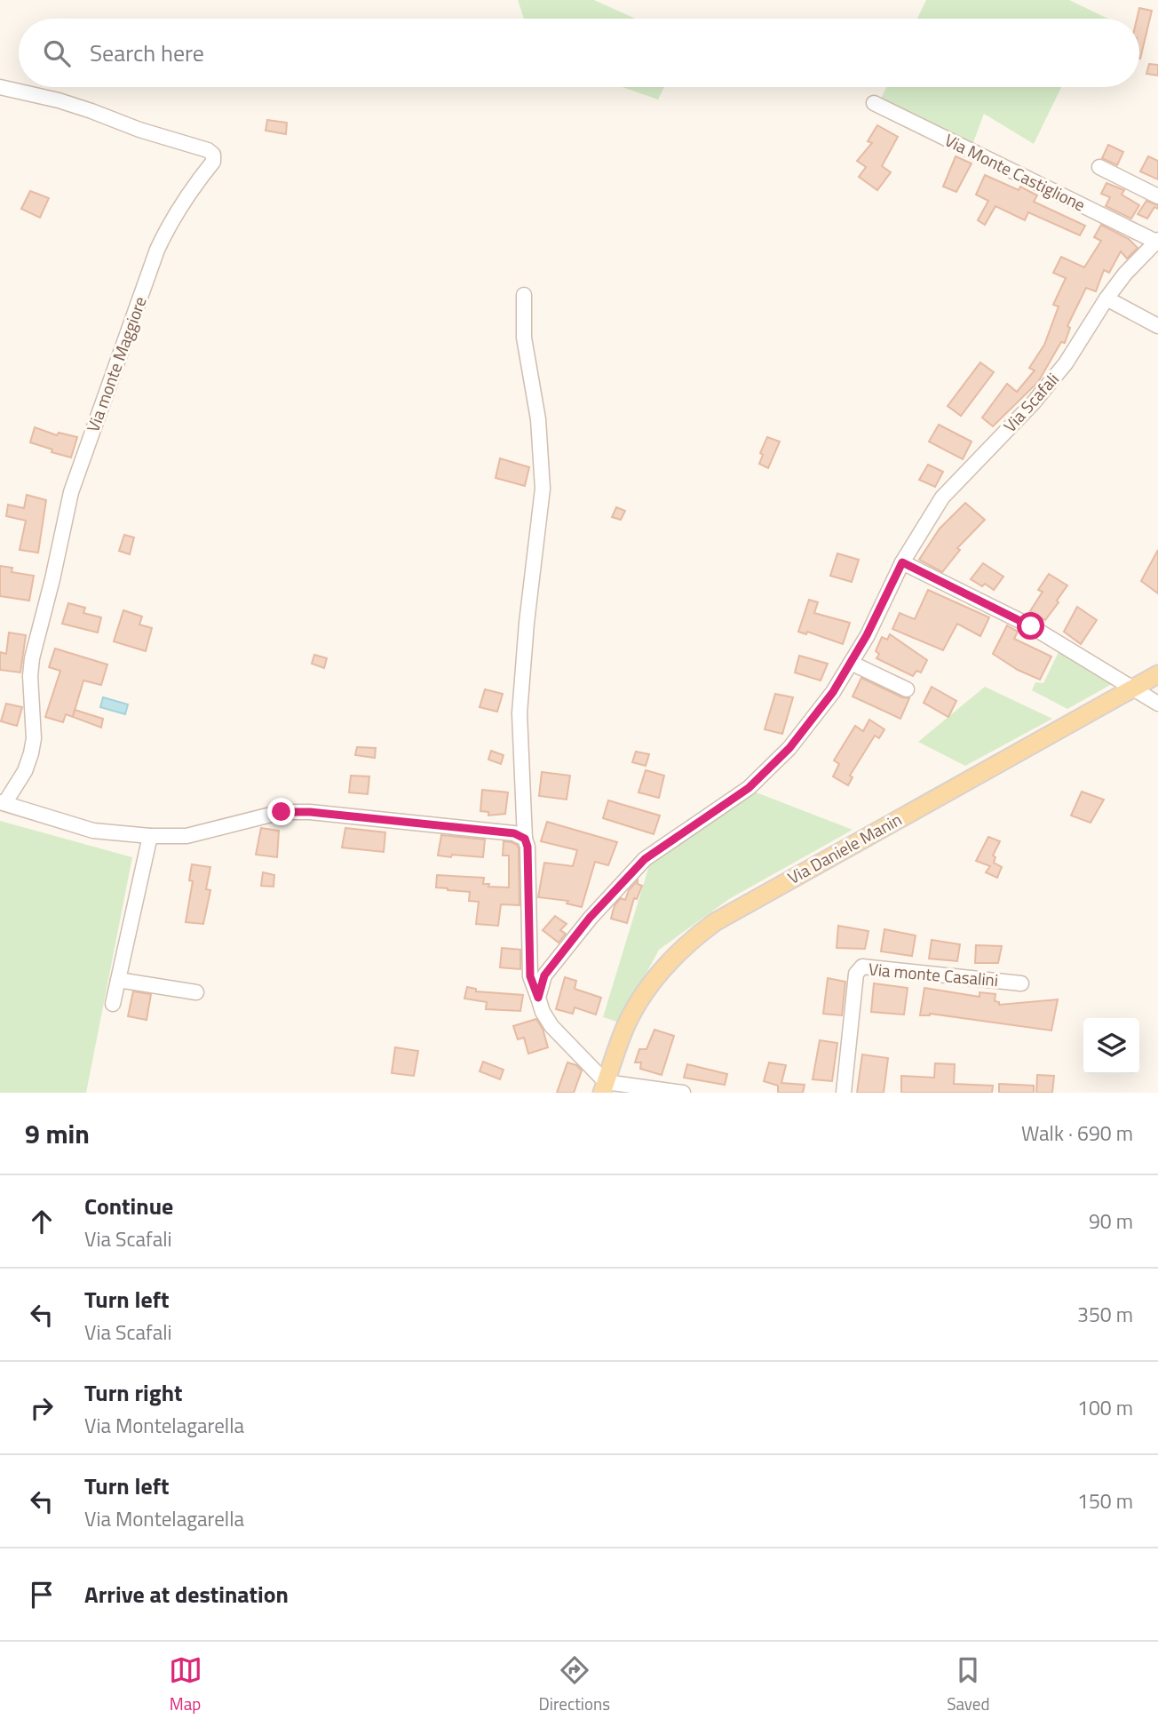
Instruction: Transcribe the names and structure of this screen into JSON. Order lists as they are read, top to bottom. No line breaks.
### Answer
{"streets":{"main road":["Via Daniele Manin"],"street":["Via Monte Castiglione","Via monte Maggiore","Via Scafali","Via monte Casalini"]},"crossings":[["Via Monte Castiglione","Via Scafali"]],"page":{"search":"Search here","heading":["9 min","Walk · 690 m"],"list":[["Continue","Via Scafali","90 m"],["Turn left","Via Scafali","350 m"],["Turn right","Via Montelagarella","100 m"],["Turn left","Via Montelagarella","150 m"],"Arrive at destination"],"nav":["Map","Directions","Saved"]}}
